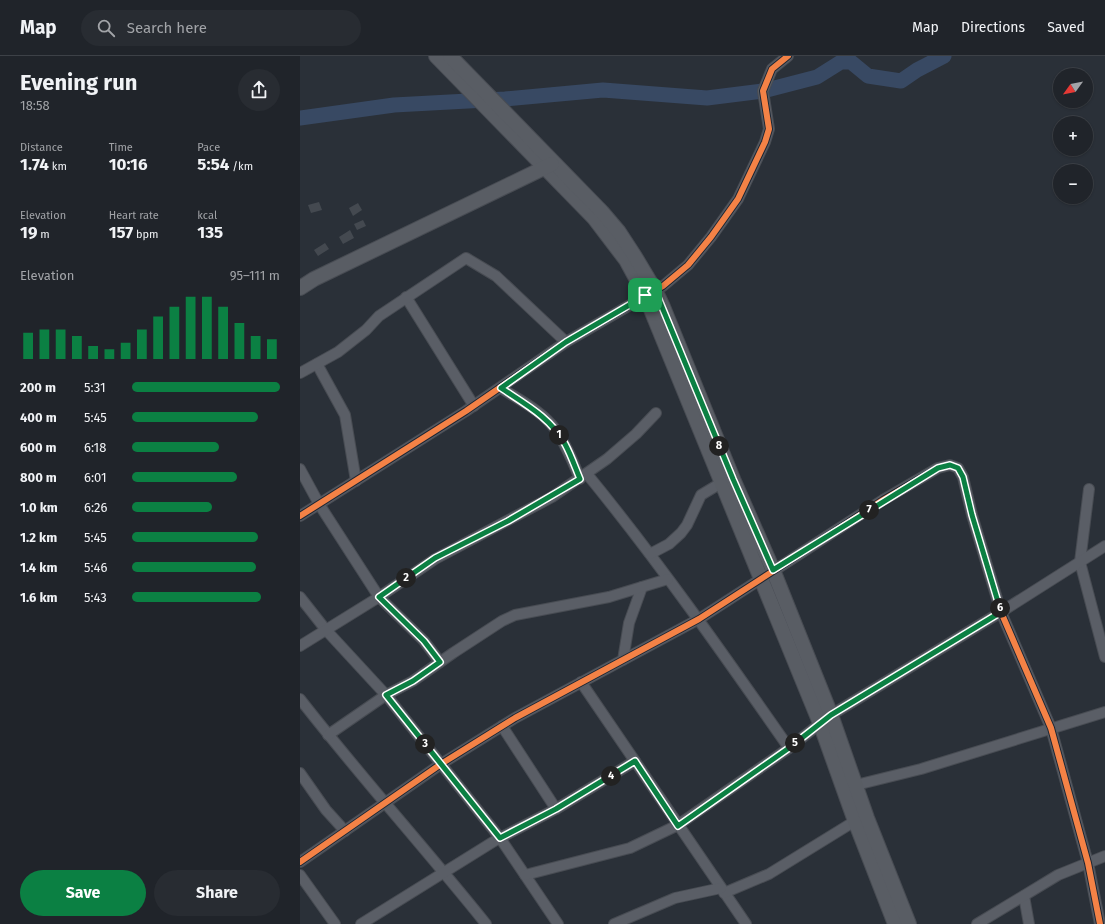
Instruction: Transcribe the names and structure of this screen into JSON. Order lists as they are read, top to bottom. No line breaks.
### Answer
{"north":"bottom left","page":{"header":"Map","search":"Search here","nav":["Map","Directions","Saved"],"heading":["Evening run","18:58"],"map_buttons":["+","−"],"stats":[["Distance","1.74 km"],["Time","10:16"],["Pace","5:54 /km"],["Elevation","19 m"],["Heart rate","157 bpm"],["kcal","135"]],"chart":["Elevation","95–111 m"],"list":[{"name":"200 m","note":"5:31"},{"name":"400 m","note":"5:45"},{"name":"600 m","note":"6:18"},{"name":"800 m","note":"6:01"},{"name":"1.0 km","note":"6:26"},{"name":"1.2 km","note":"5:45"},{"name":"1.4 km","note":"5:46"},{"name":"1.6 km","note":"5:43"}],"pins":["1","8","7","2","6","5","3","4"],"buttons":["Save","Share"]}}
